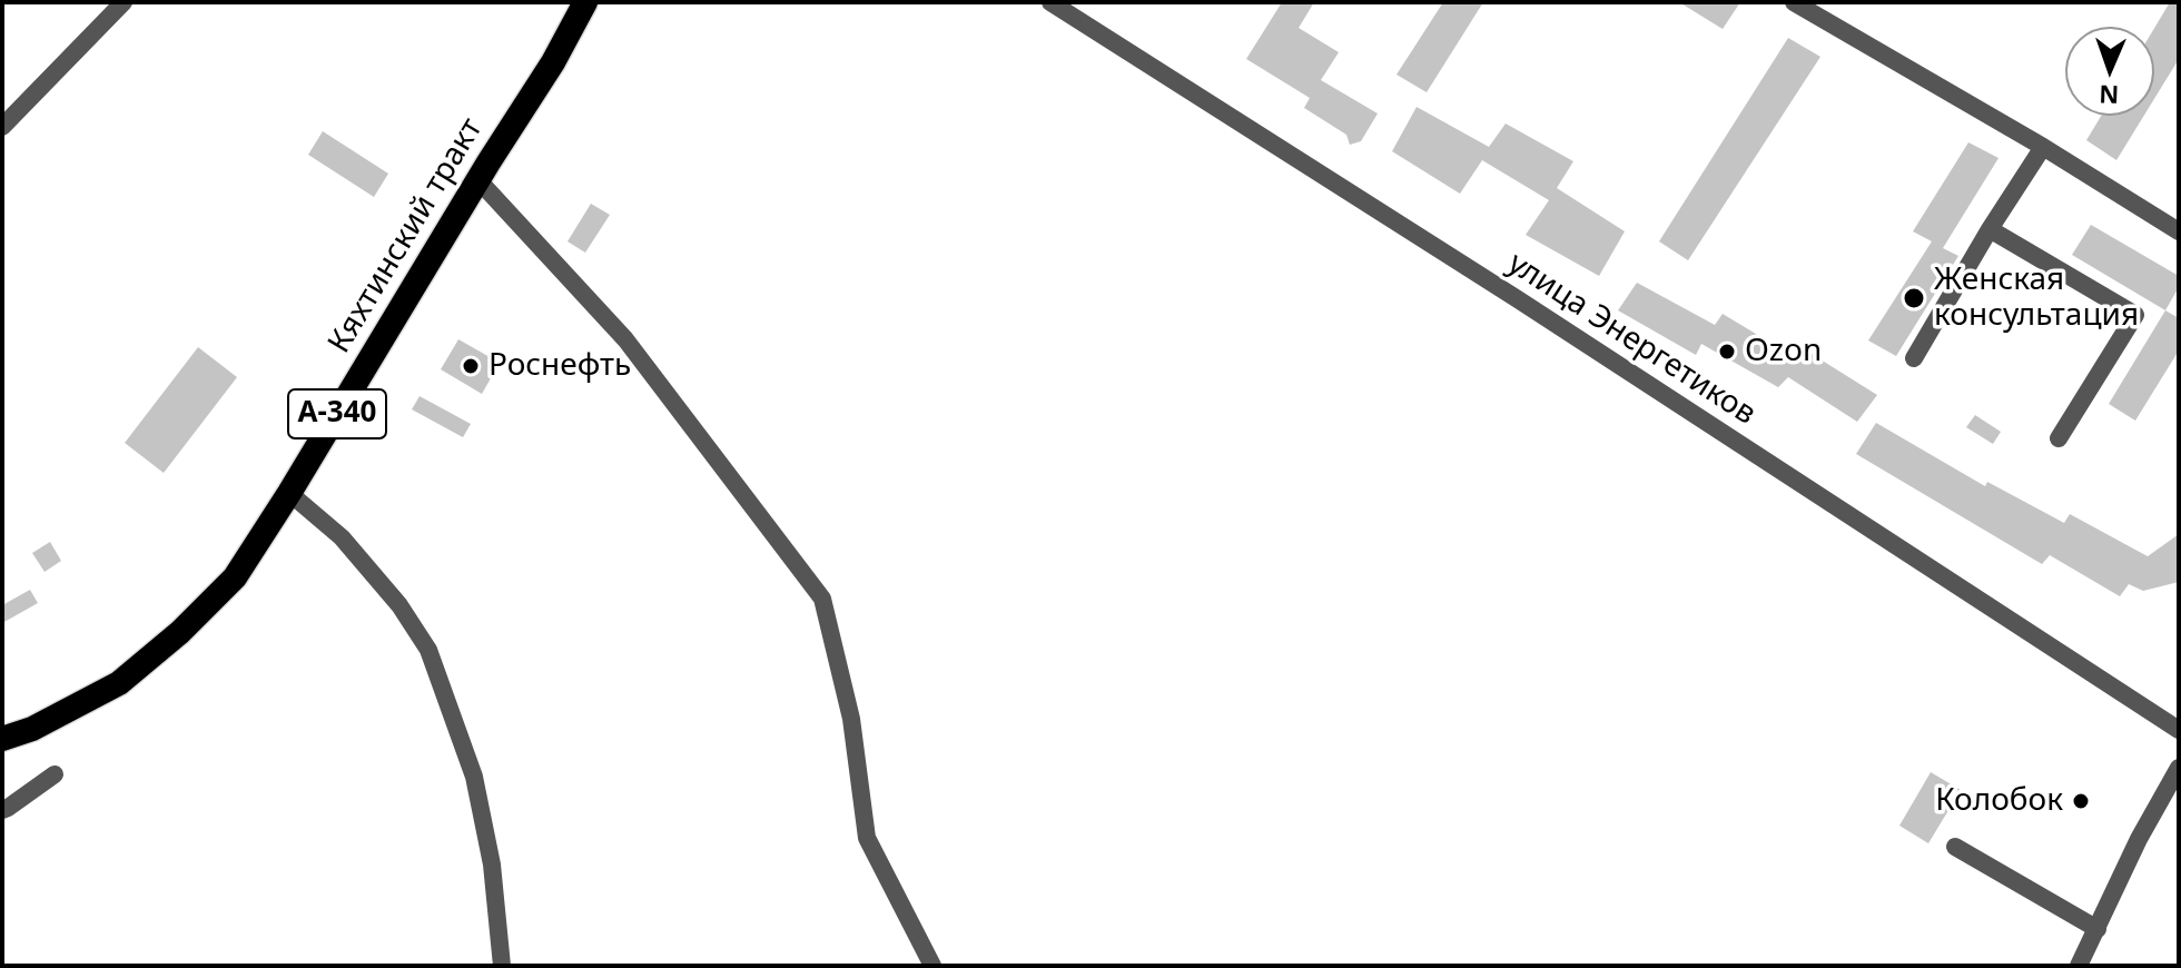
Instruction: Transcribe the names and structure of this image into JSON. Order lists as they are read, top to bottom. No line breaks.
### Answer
{"streets":{"highway":["Кяхтинский тракт","А-340"],"street":["улица Энергетиков"]},"places":["Женская консультация","Ozon","Роснефть","Колобок"],"north":"bottom"}
